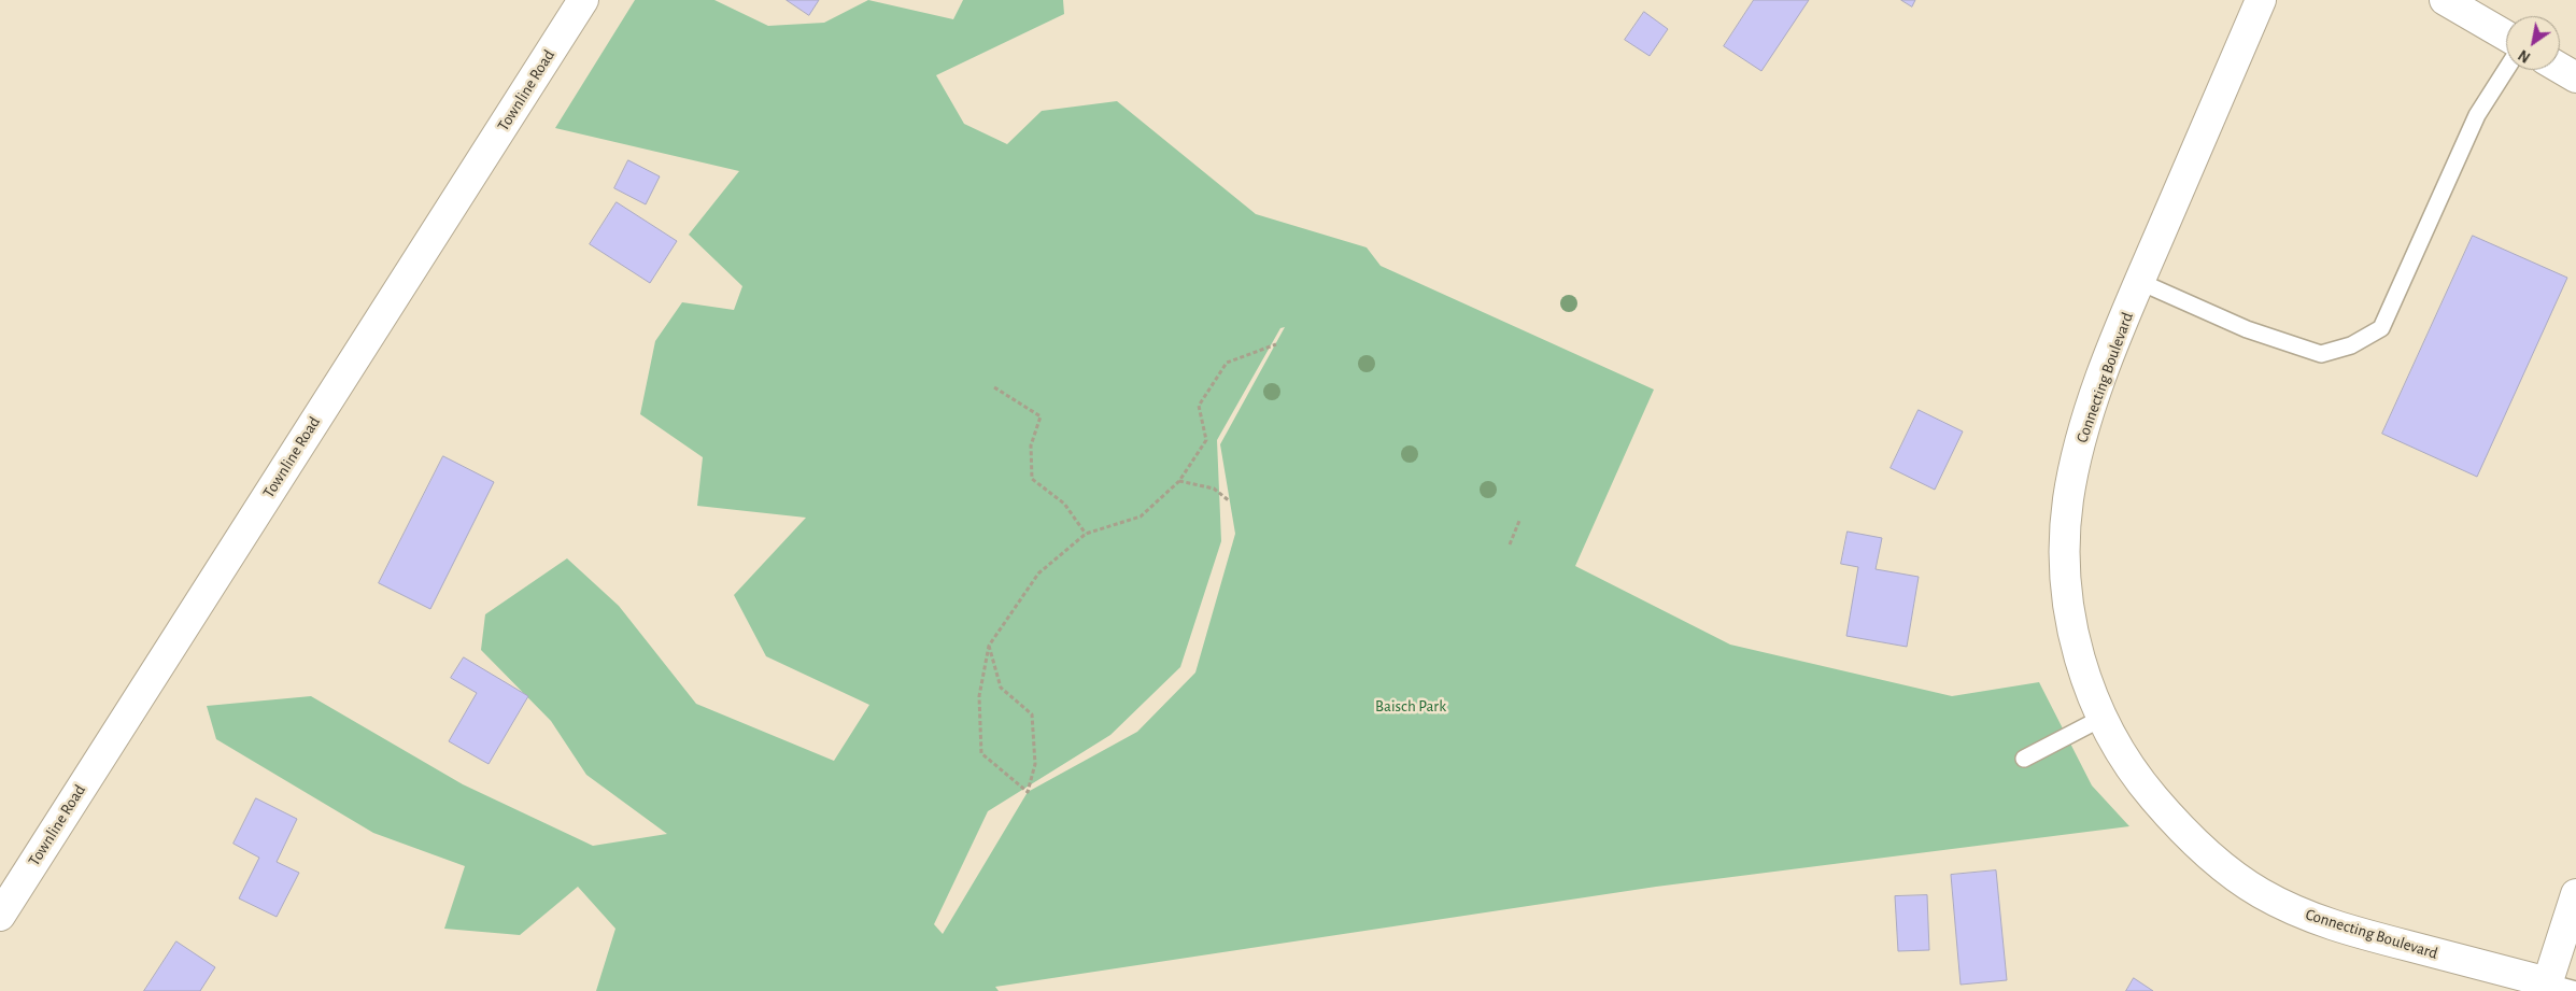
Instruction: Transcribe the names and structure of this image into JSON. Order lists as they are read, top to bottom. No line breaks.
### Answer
{"streets":{"street":["Townline Road","Connecting Boulevard"]},"parks":["Baisch Park"],"north":"bottom left"}
